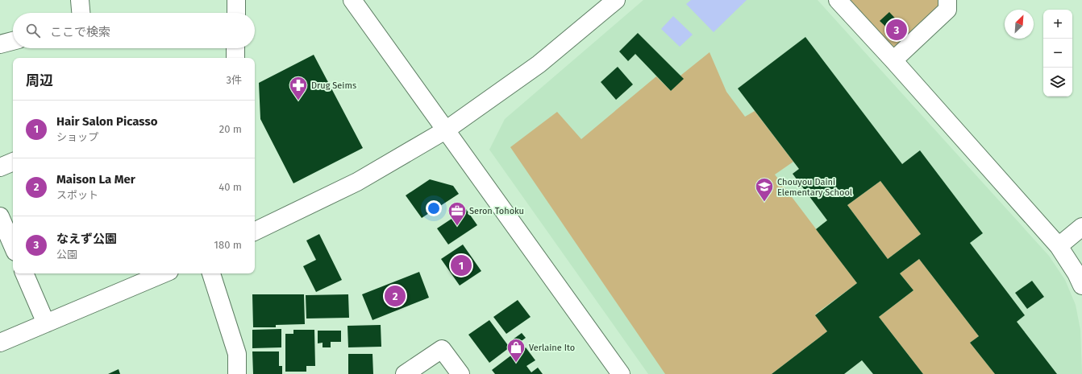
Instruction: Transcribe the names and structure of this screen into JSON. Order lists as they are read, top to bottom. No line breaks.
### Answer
{"places":{"pharmacy":["Drug Seims"],"school or university":["Chouyou Daini Elementary School"],"office":["Seron Tohoku"],"shop":["Verlaine Ito"]},"north":"top right","page":{"map_buttons":["+","−"],"search":"ここで検索","pins":["3","1","2"],"heading":["周辺","3件"],"list":[{"mark":"1","name":"Hair Salon Picasso","note":"ショップ","value":"20 m"},{"mark":"2","name":"Maison La Mer","note":"スポット","value":"40 m"},{"mark":"3","name":"なえず公園","note":"公園","value":"180 m"}]}}
